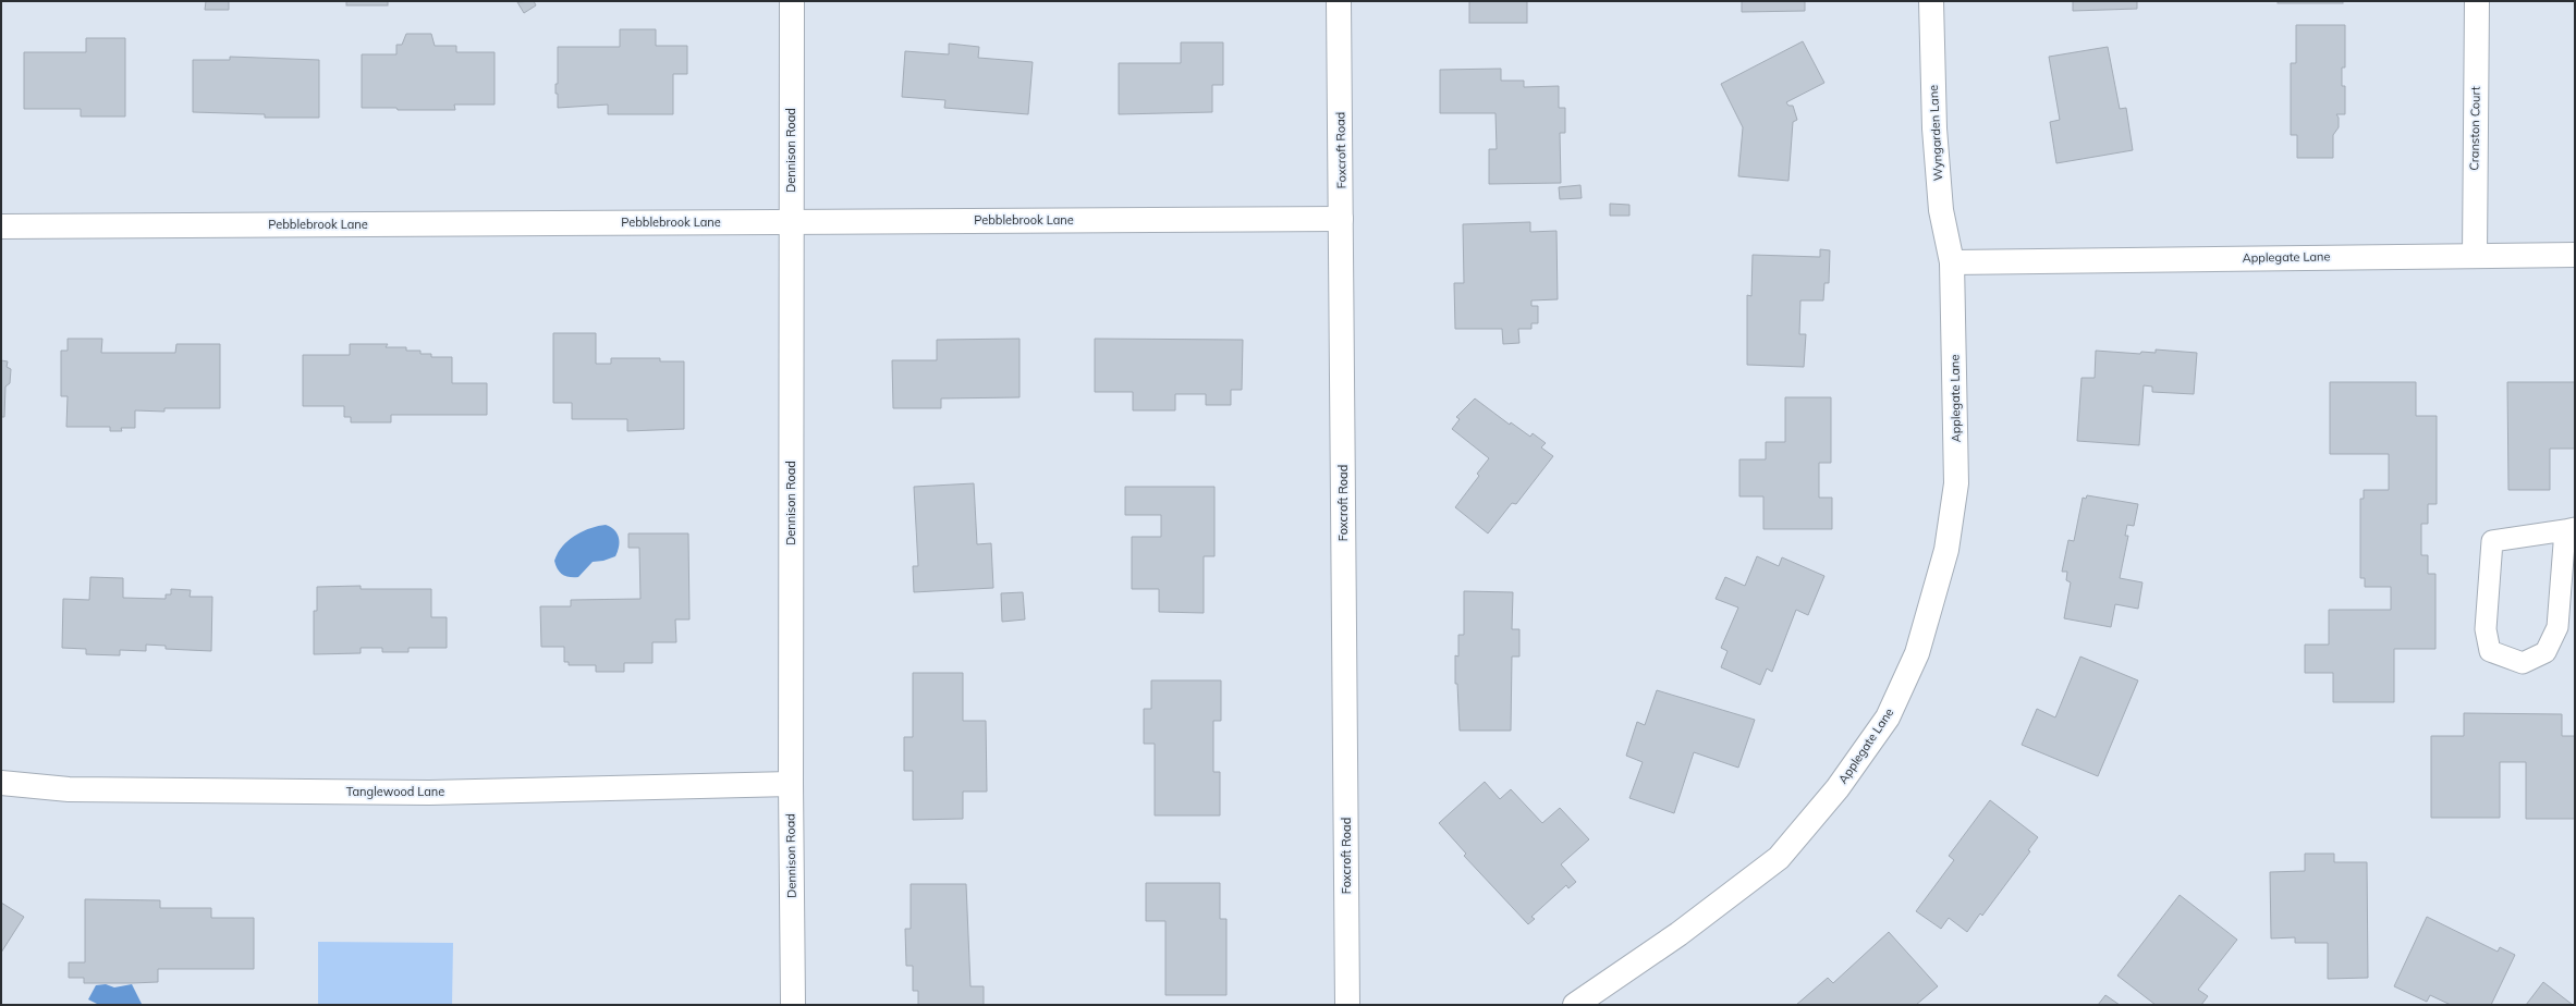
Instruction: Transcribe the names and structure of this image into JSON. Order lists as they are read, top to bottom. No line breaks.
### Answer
{"streets":{"street":["Cranston Court","Wyngarden Lane","Dennison Road","Foxcroft Road","Pebblebrook Lane","Applegate Lane","Tanglewood Lane"]},"crossings":[["Cranston Court","Applegate Lane"],["Wyngarden Lane","Applegate Lane"],["Dennison Road","Pebblebrook Lane"],["Dennison Road","Tanglewood Lane"],["Foxcroft Road","Pebblebrook Lane"]]}
